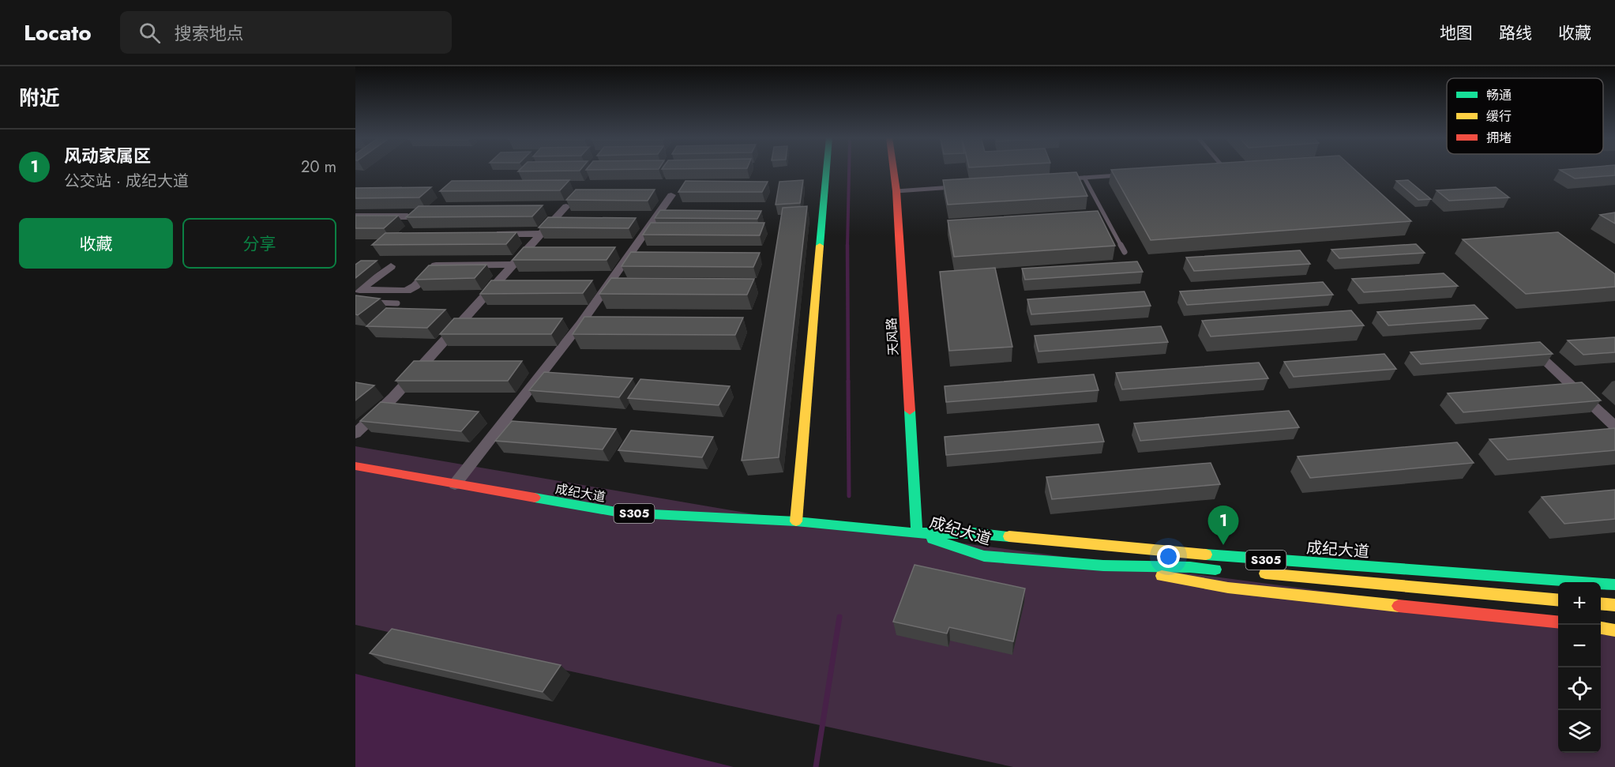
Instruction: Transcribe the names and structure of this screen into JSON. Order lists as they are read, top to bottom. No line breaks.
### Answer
{"streets":{"main road":["天风路","成纪大道","S305"]},"crossings":[["天风路","成纪大道"]],"legend":["畅通","缓行","拥堵"],"page":{"header":"Locato","search":"搜索地点","nav":["地图","路线","收藏"],"heading":"附近","list":[{"mark":"1","name":"风动家属区","note":"公交站 · 成纪大道","value":"20 m"}],"buttons":["收藏","分享"],"pins":"1","map_buttons":["+","−"]}}
